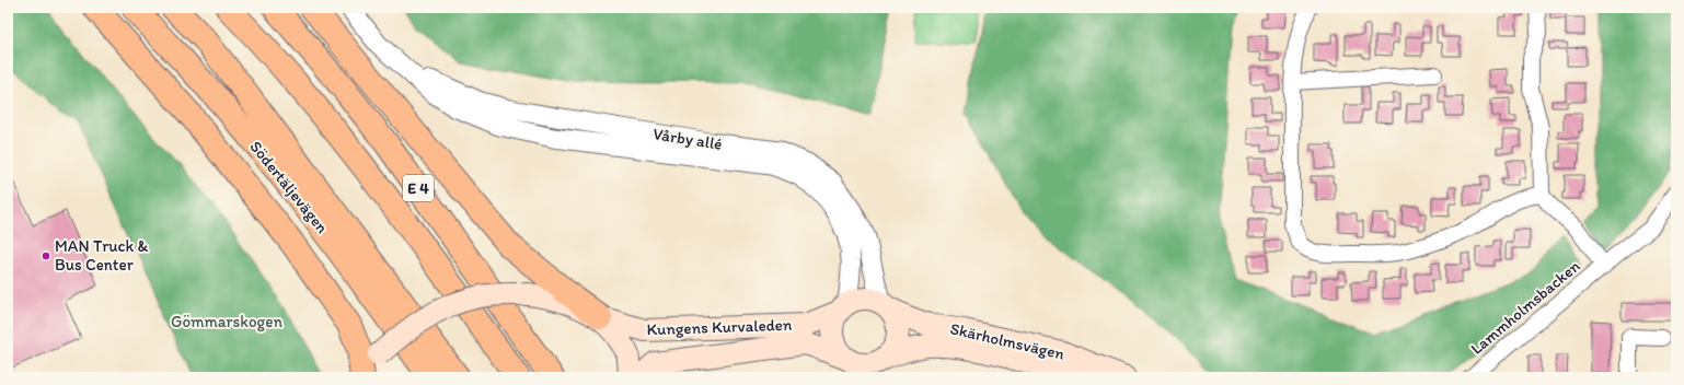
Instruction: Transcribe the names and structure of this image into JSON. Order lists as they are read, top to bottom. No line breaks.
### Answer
{"streets":{"highway":["Södertäljevägen","E 4"],"main road":["Kungens Kurvaleden","Skärholmsvägen"],"street":["Vårby allé","Lammholmsbacken"]},"crossings":[["Vårby allé","Kungens Kurvaleden"],["Vårby allé","Skärholmsvägen"],["Kungens Kurvaleden","Skärholmsvägen"]],"parks":["Gömmarskogen"],"places":["MAN Truck & Bus Center"]}
